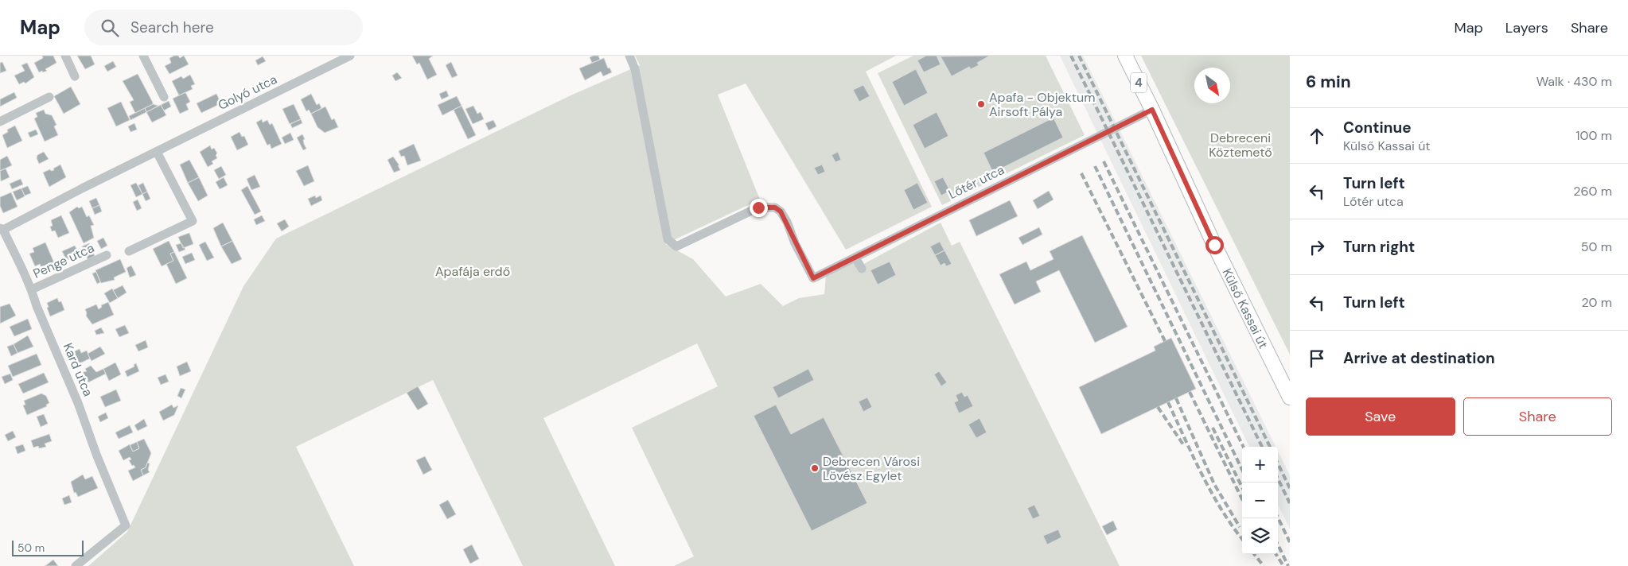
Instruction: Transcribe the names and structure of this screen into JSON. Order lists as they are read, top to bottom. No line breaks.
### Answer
{"streets":{"main road":["4","Külső Kassai út"],"street":["Golyó utca","Lőtér utca","Penge utca","Kard utca"]},"crossings":[["4","Lőtér utca"],["4","Külső Kassai út"],["Golyó utca","Kard utca"],["Lőtér utca","Külső Kassai út"],["Penge utca","Kard utca"]],"parks":["Debreceni Köztemető","Apafája erdő"],"places":["Apafa - Objektum Airsoft Pálya","Debrecen Városi Lövész Egylet"],"scale_bar":"50 m","north":"bottom right","page":{"header":"Map","search":"Search here","nav":["Map","Layers","Share"],"heading":["6 min","Walk · 430 m"],"list":[["Continue","Külső Kassai út","100 m"],["Turn left","Lőtér utca","260 m"],["Turn right","50 m"],["Turn left","20 m"],"Arrive at destination"],"buttons":["Save","Share"],"map_buttons":["+","−"],"scale":"50 m"}}
